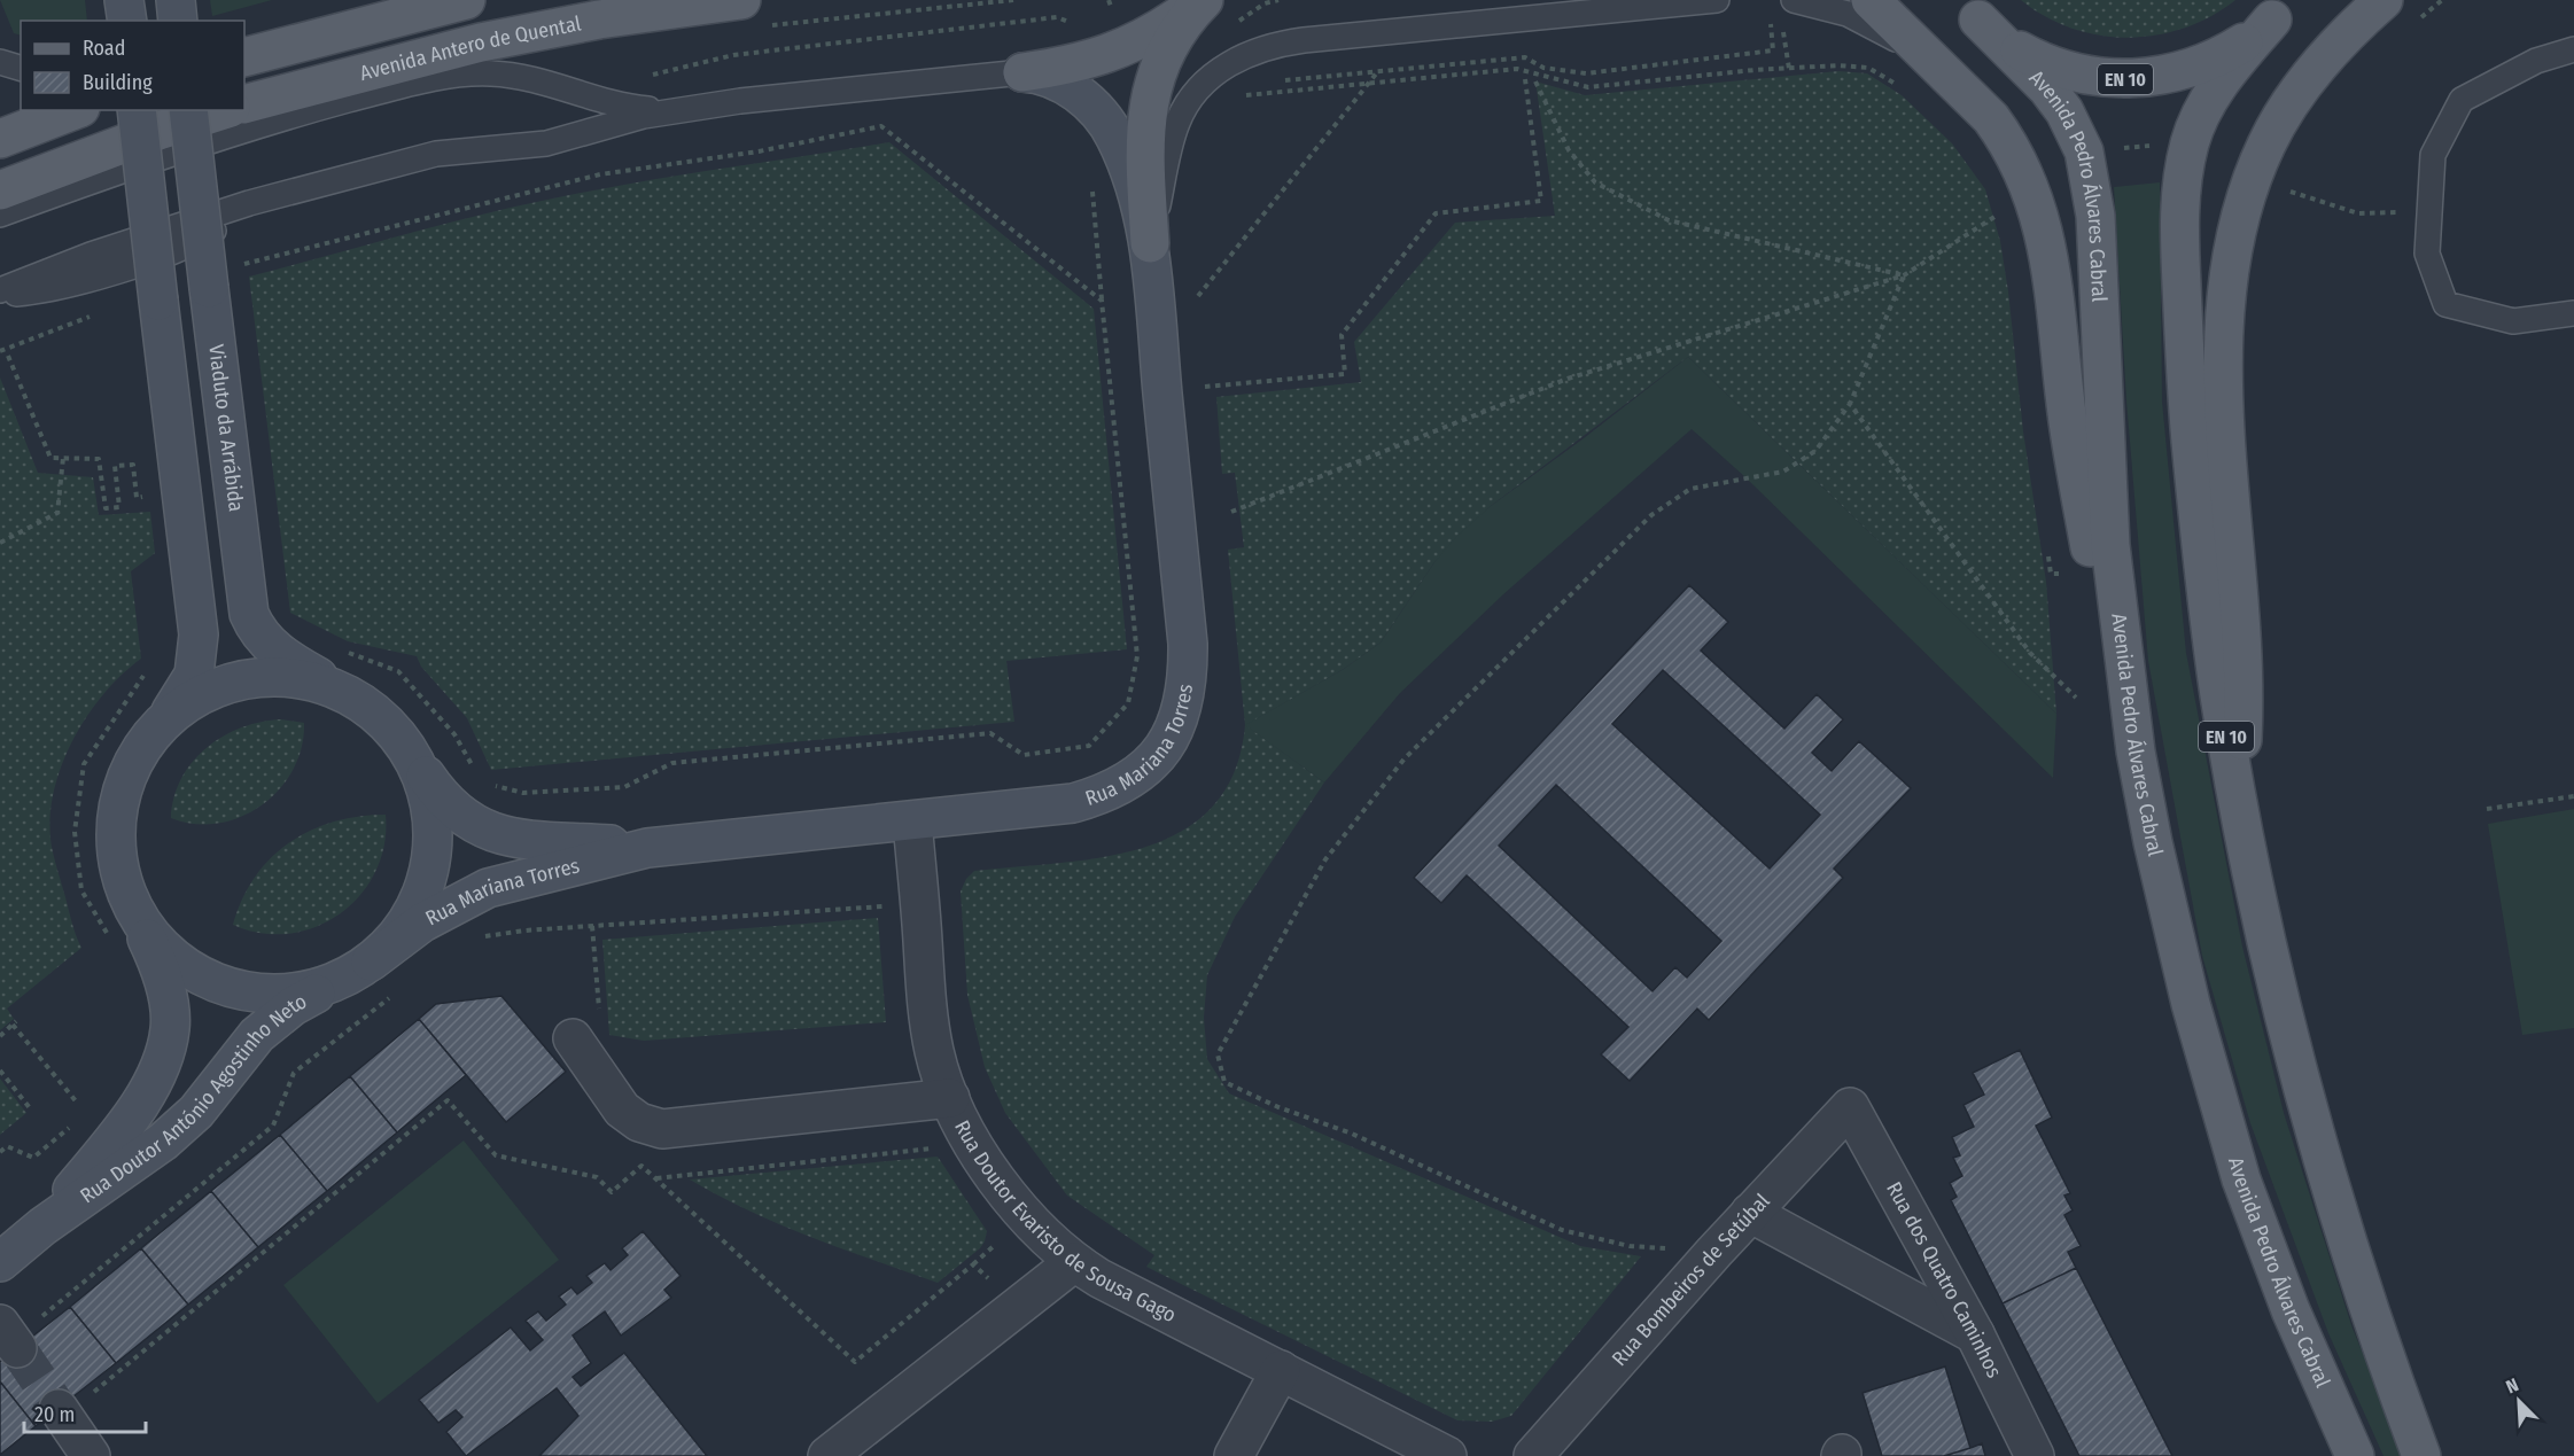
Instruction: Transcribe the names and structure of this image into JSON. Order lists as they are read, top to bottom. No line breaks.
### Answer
{"streets":{"main road":["Avenida Antero de Quental","EN 10","Avenida Pedro Álvares Cabral"],"street":["Viaduto da Arrábida","Rua Mariana Torres","Rua Doutor António Agostinho Neto","Rua Doutor Evaristo de Sousa Gago","Rua Bombeiros de Setúbal","Rua dos Quatro Caminhos"]},"crossings":[["EN 10","Avenida Pedro Álvares Cabral"],["Rua Mariana Torres","Rua Doutor António Agostinho Neto"],["Rua Mariana Torres","Rua Doutor Evaristo de Sousa Gago"],["Rua Bombeiros de Setúbal","Rua dos Quatro Caminhos"]],"legend":["Road","Building"],"scale_bar":"20 m","north":"top left"}
